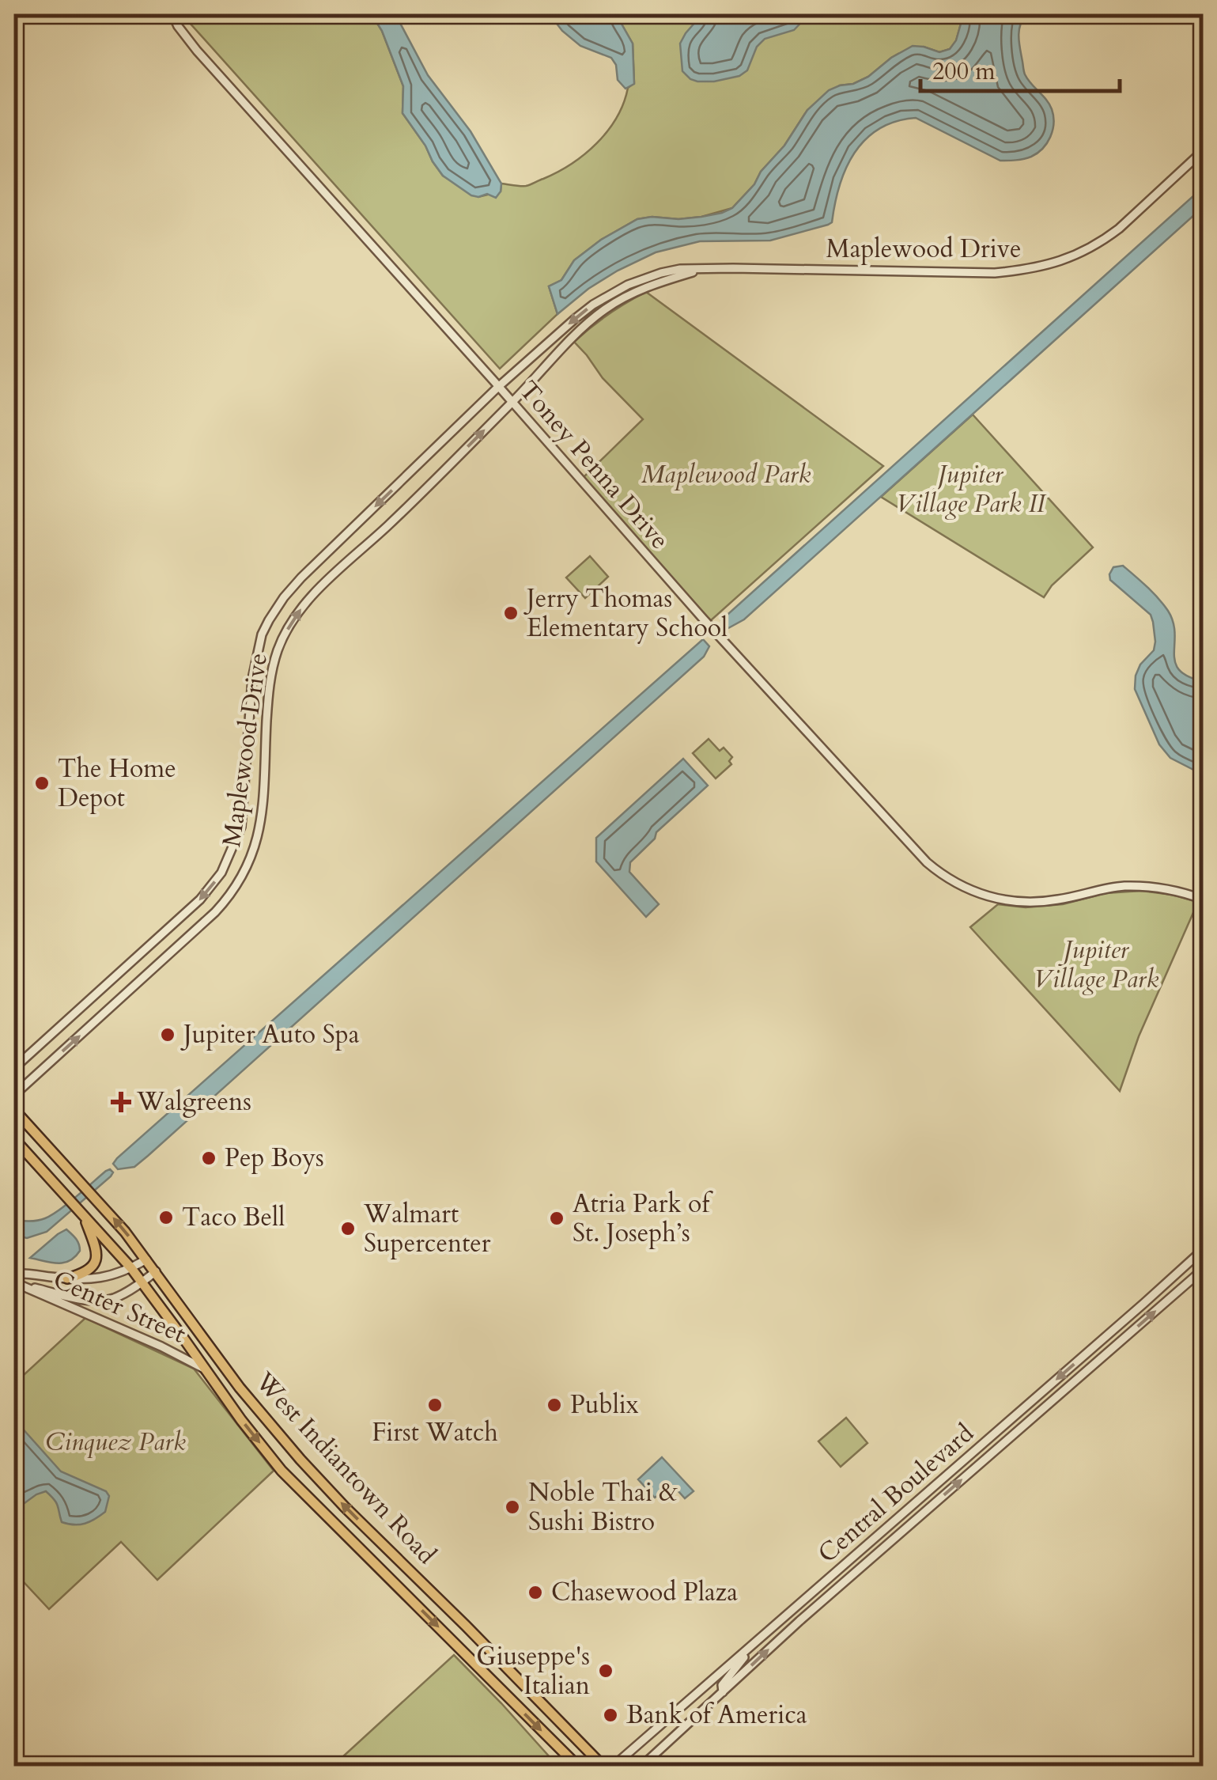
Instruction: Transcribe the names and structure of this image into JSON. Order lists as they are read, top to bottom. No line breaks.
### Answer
{"streets":{"main road":["West Indiantown Road"],"street":["Maplewood Drive","Toney Penna Drive","Center Street","Central Boulevard"]},"crossings":[["Maplewood Drive","Toney Penna Drive"],["Center Street","West Indiantown Road"]],"parks":["Maplewood Park","Jupiter Village Park II","Jupiter Village Park","Cinquez Park"],"places":{"other":["Jerry Thomas Elementary School","The Home Depot","Jupiter Auto Spa","Pep Boys","Taco Bell","Atria Park of St. Joseph’s","Walmart Supercenter","First Watch","Publix","Noble Thai & Sushi Bistro","Chasewood Plaza","Giuseppe's Italian","Bank of America"],"health":["Walgreens"]},"scale_bar":"200 m"}
